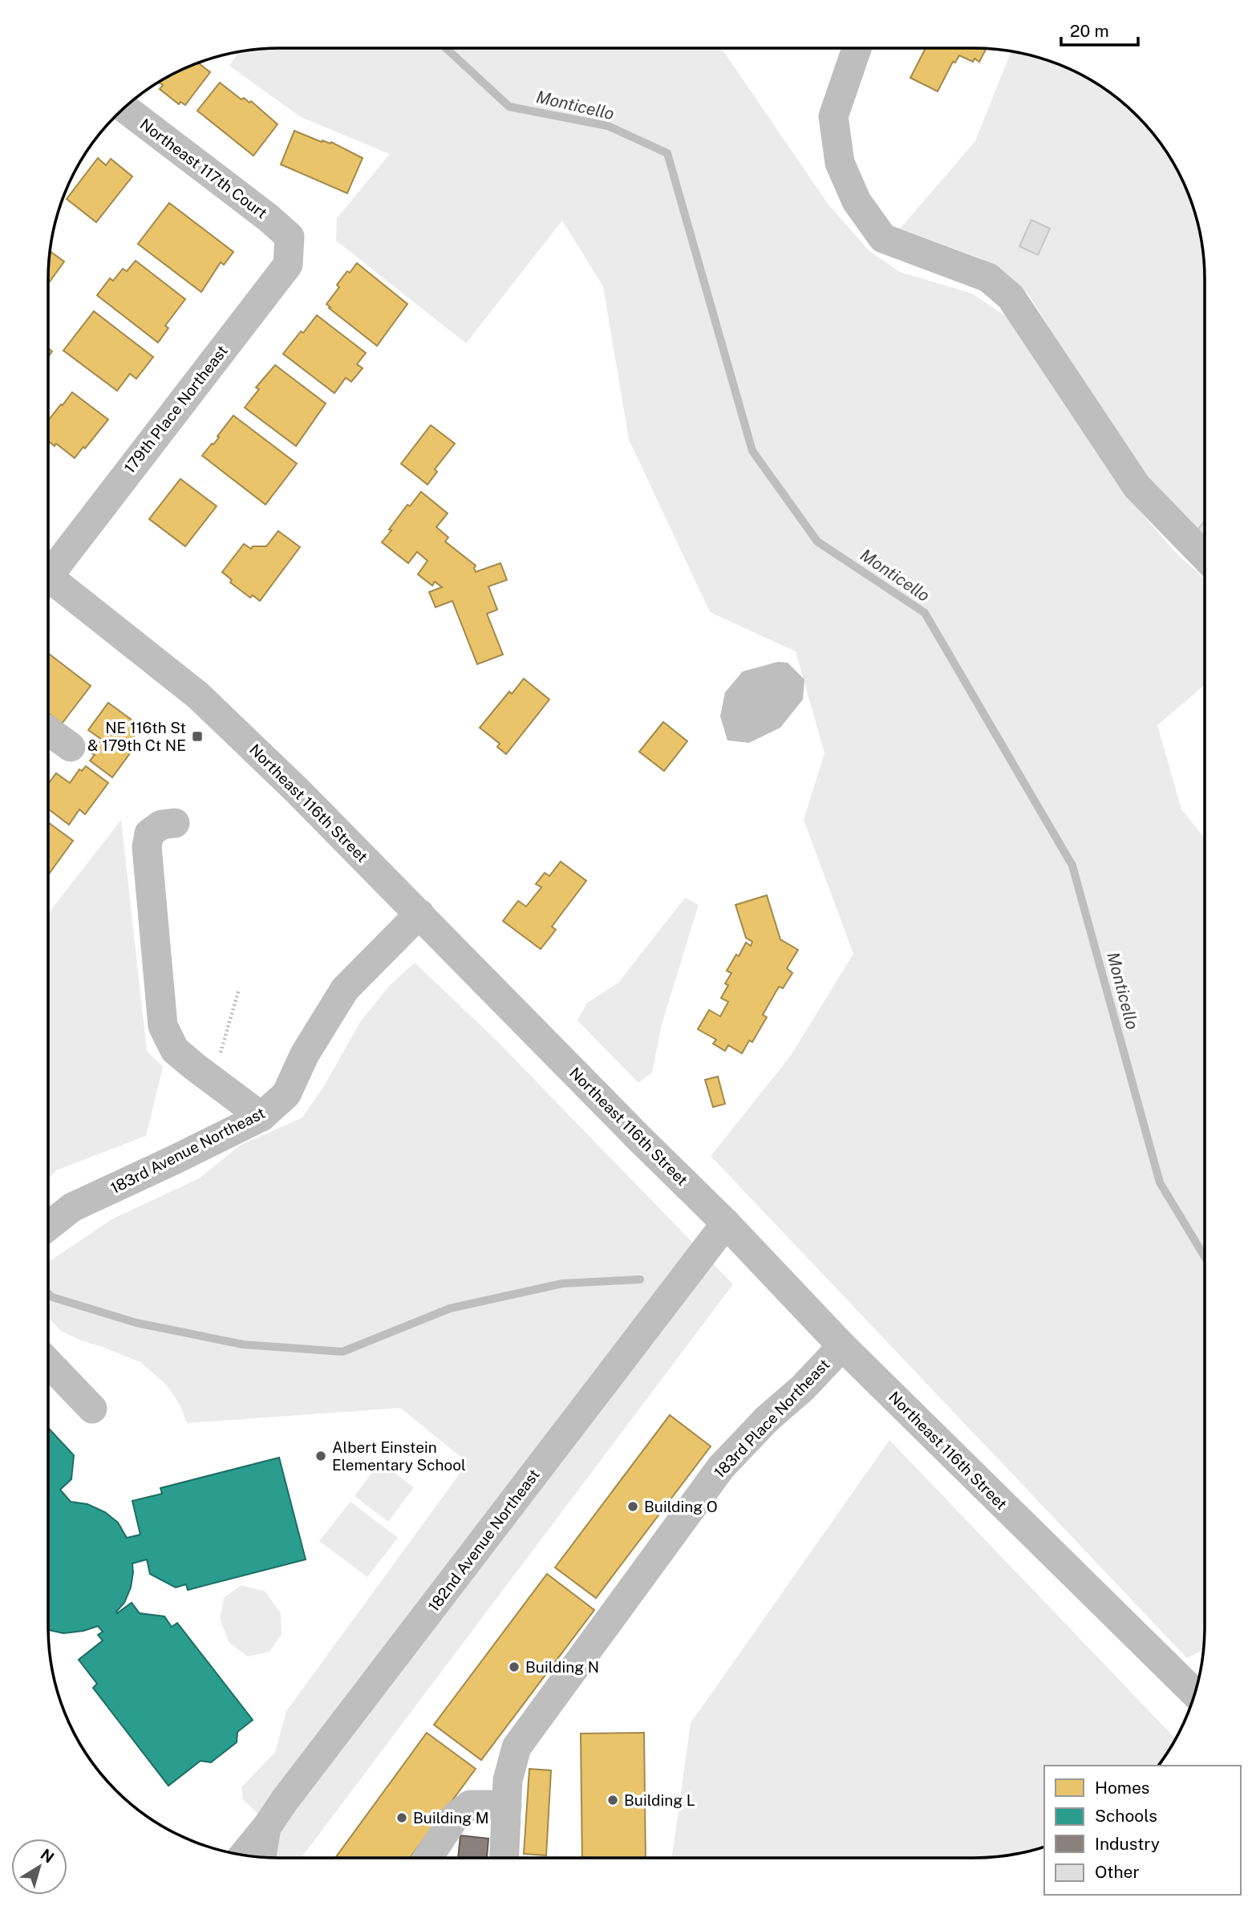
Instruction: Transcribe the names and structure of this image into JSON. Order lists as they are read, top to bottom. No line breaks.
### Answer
{"streets":{"street":["Northeast 117th Court","179th Place Northeast","Northeast 116th Street","183rd Avenue Northeast","183rd Place Northeast","182nd Avenue Northeast"]},"crossings":[["Northeast 117th Court","179th Place Northeast"],["Northeast 116th Street","183rd Avenue Northeast"],["Northeast 116th Street","183rd Place Northeast"],["Northeast 116th Street","182nd Avenue Northeast"]],"water":["Monticello"],"places":{"transit":["NE 116th St & 179th Ct NE"],"other":["Albert Einstein Elementary School","Building O","Building N","Building L","Building M"]},"legend":["Homes","Schools","Industry","Other"],"scale_bar":"20 m","north":"top right"}
